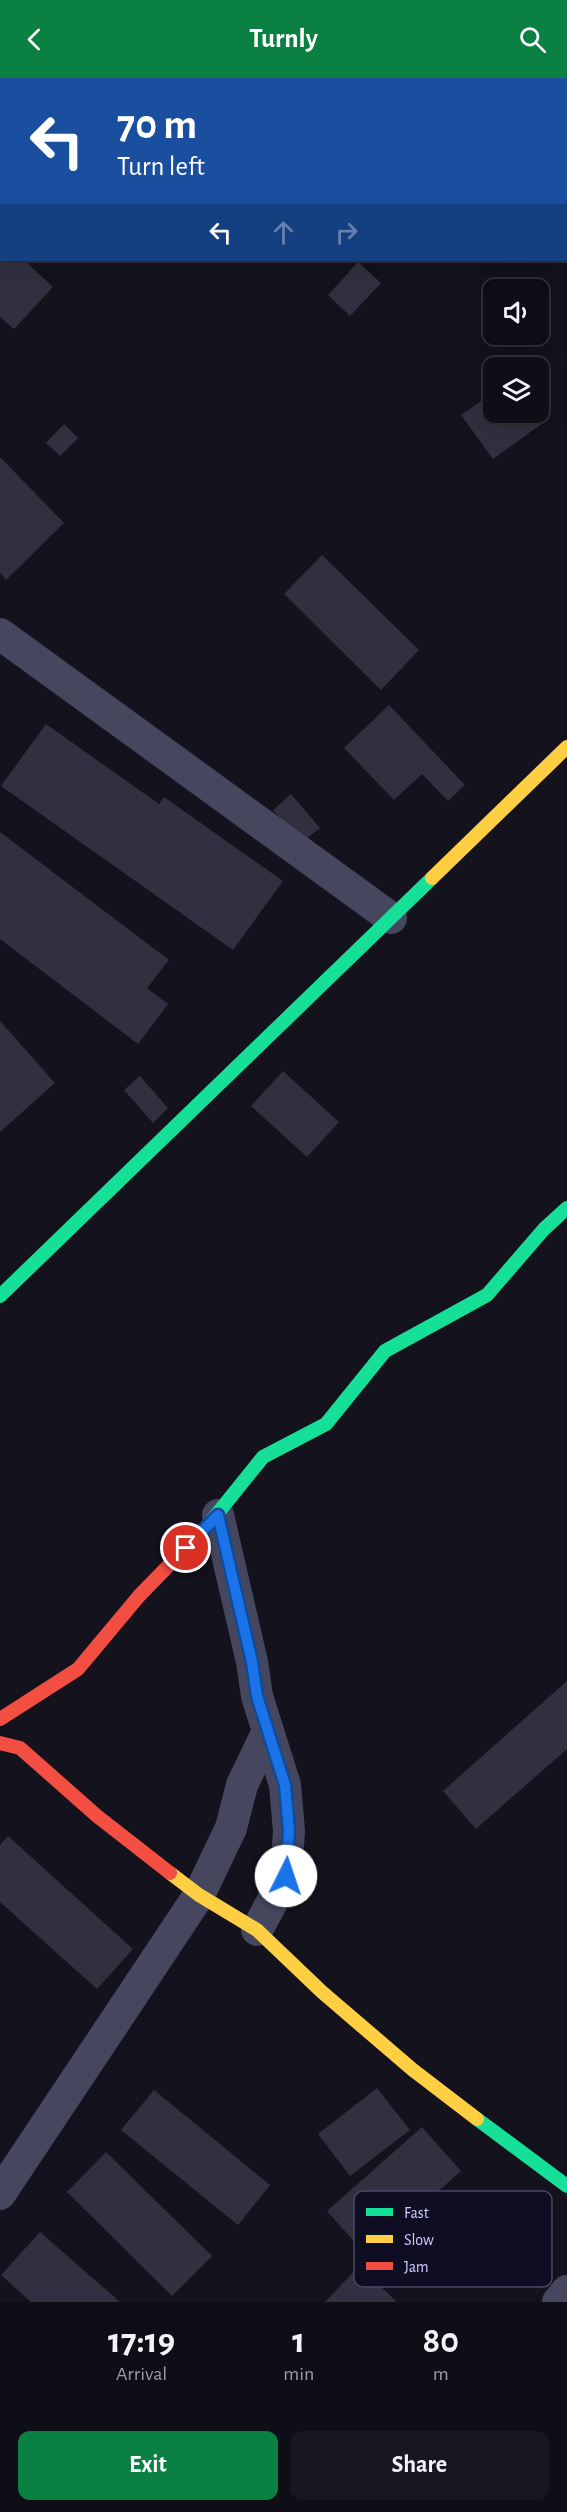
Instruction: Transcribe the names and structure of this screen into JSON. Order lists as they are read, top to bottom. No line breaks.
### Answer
{"legend":["Fast","Slow","Jam"],"page":{"header":"Turnly","turn":["70 m","Turn left"],"eta":["17:19","Arrival","1","min","80","m"],"buttons":["Exit","Share"]}}
